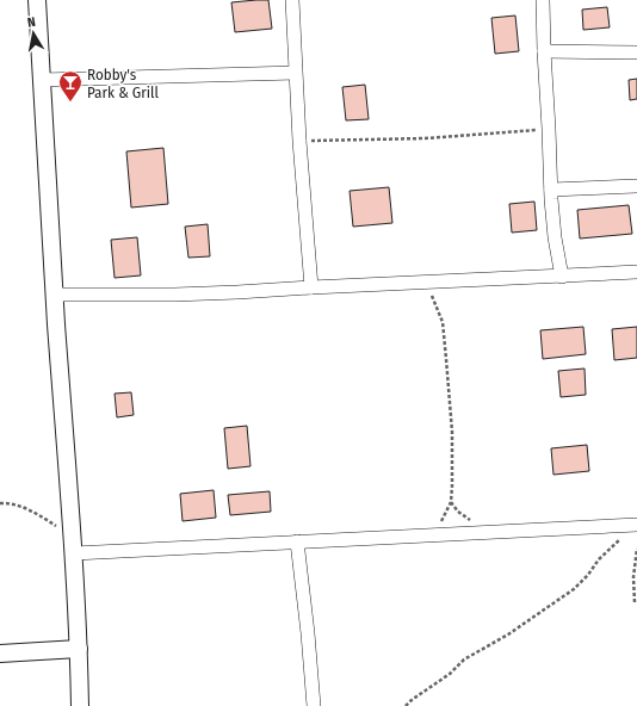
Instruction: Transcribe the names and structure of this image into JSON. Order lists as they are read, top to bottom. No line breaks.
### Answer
{"places":{"bar":["Robby's Park & Grill"]},"north":"top"}
